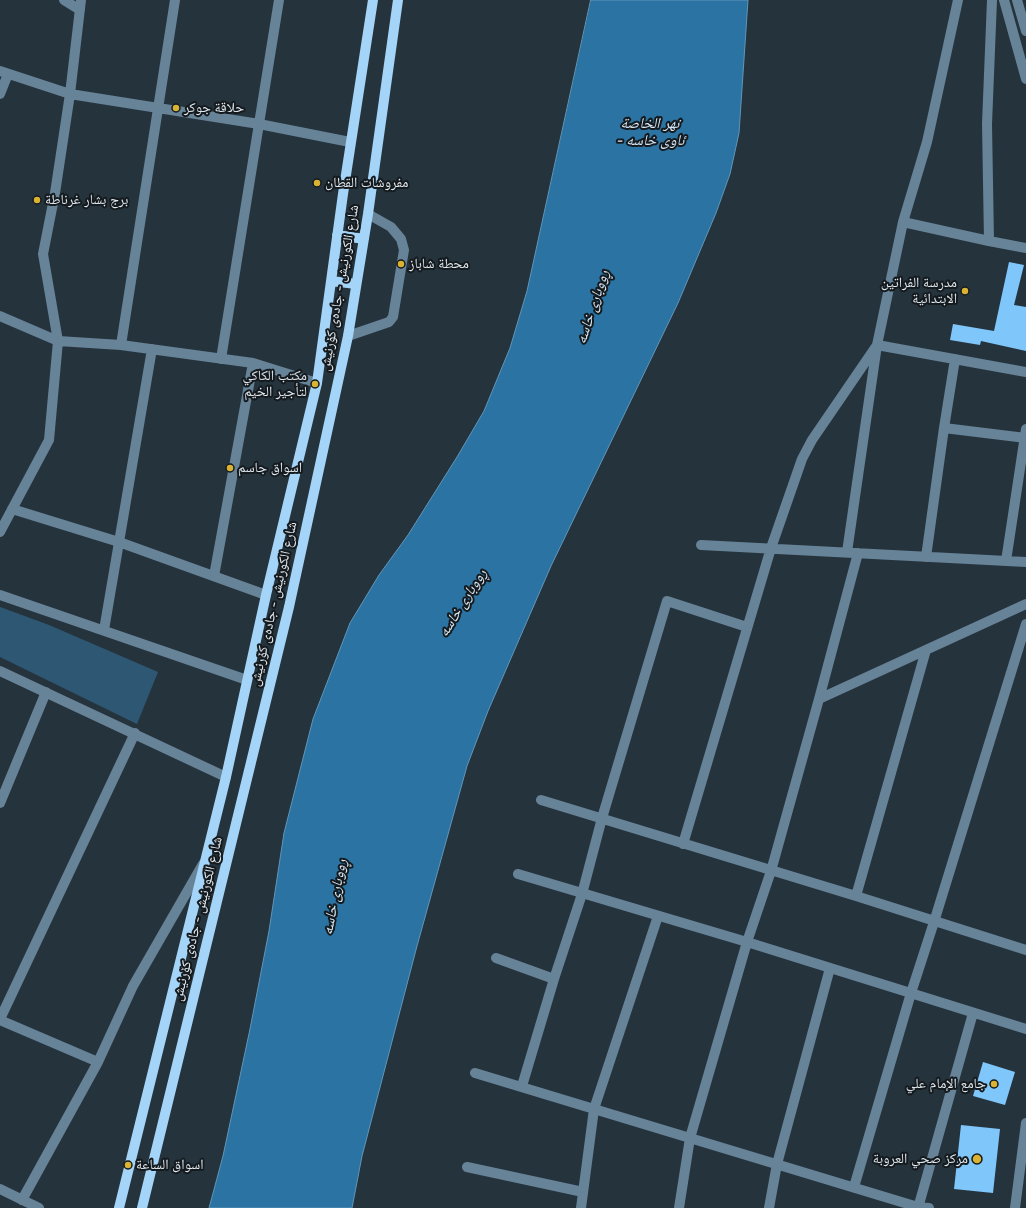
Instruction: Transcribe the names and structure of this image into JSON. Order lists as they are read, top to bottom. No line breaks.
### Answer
{"streets":{"main road":["شارع الكورنيش - جادەی کۆرنیش"]},"water":["نهر الخاصة - ئاوی خاسە","ڕووباری خاسە"],"places":["حلاقة جوكر","مفروشات القطان","برج بشار غرناطة","محطة شاباز","مدرسة الفراتين الابتدائية","مكتب الكاكي لتأجير الخيم","اسواق جاسم","جامع الإمام علي","مركز صحي العروبة","اسواق الساعة"]}
